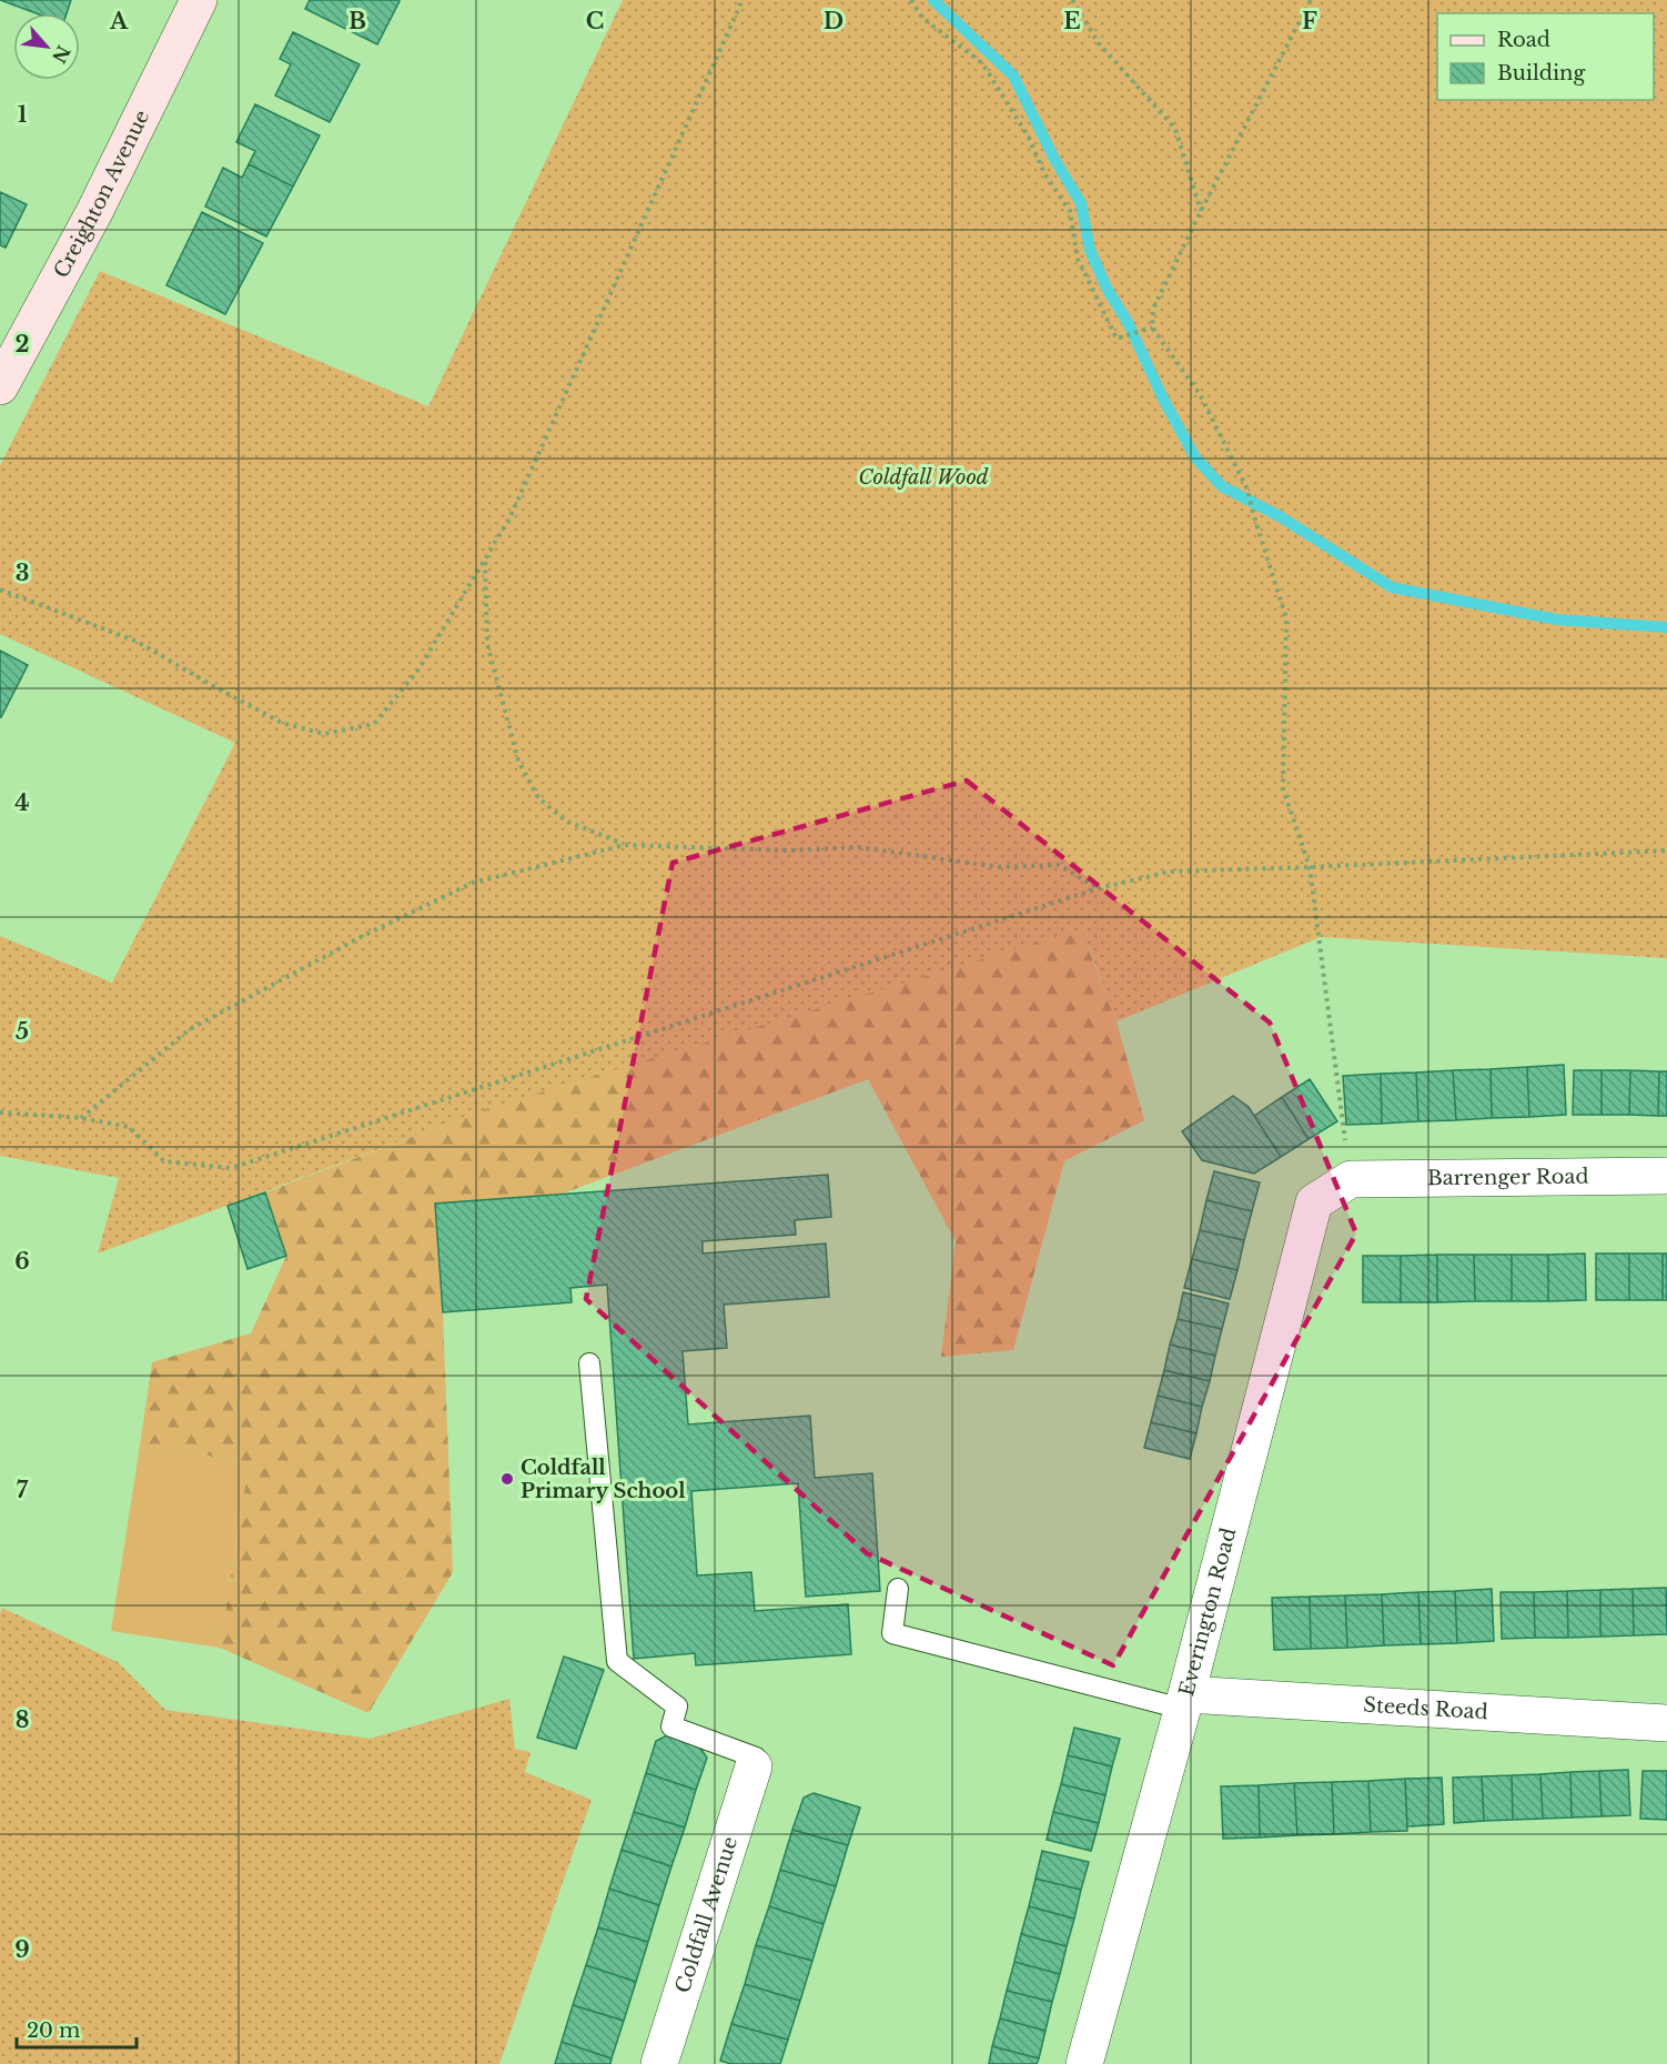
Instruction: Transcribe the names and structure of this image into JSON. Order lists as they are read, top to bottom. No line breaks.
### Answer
{"streets":{"street":["Creighton Avenue","Barrenger Road","Everington Road","Steeds Road","Coldfall Avenue"]},"crossings":[["Barrenger Road","Everington Road"],["Everington Road","Steeds Road"]],"parks":["Coldfall Wood"],"places":["Coldfall Primary School"],"legend":["Road","Building"],"scale_bar":"20 m","north":"bottom right","grid":{"columns":["A","B","C","D","E","F"],"rows":["1","2","3","4","5","6","7","8","9"]}}
